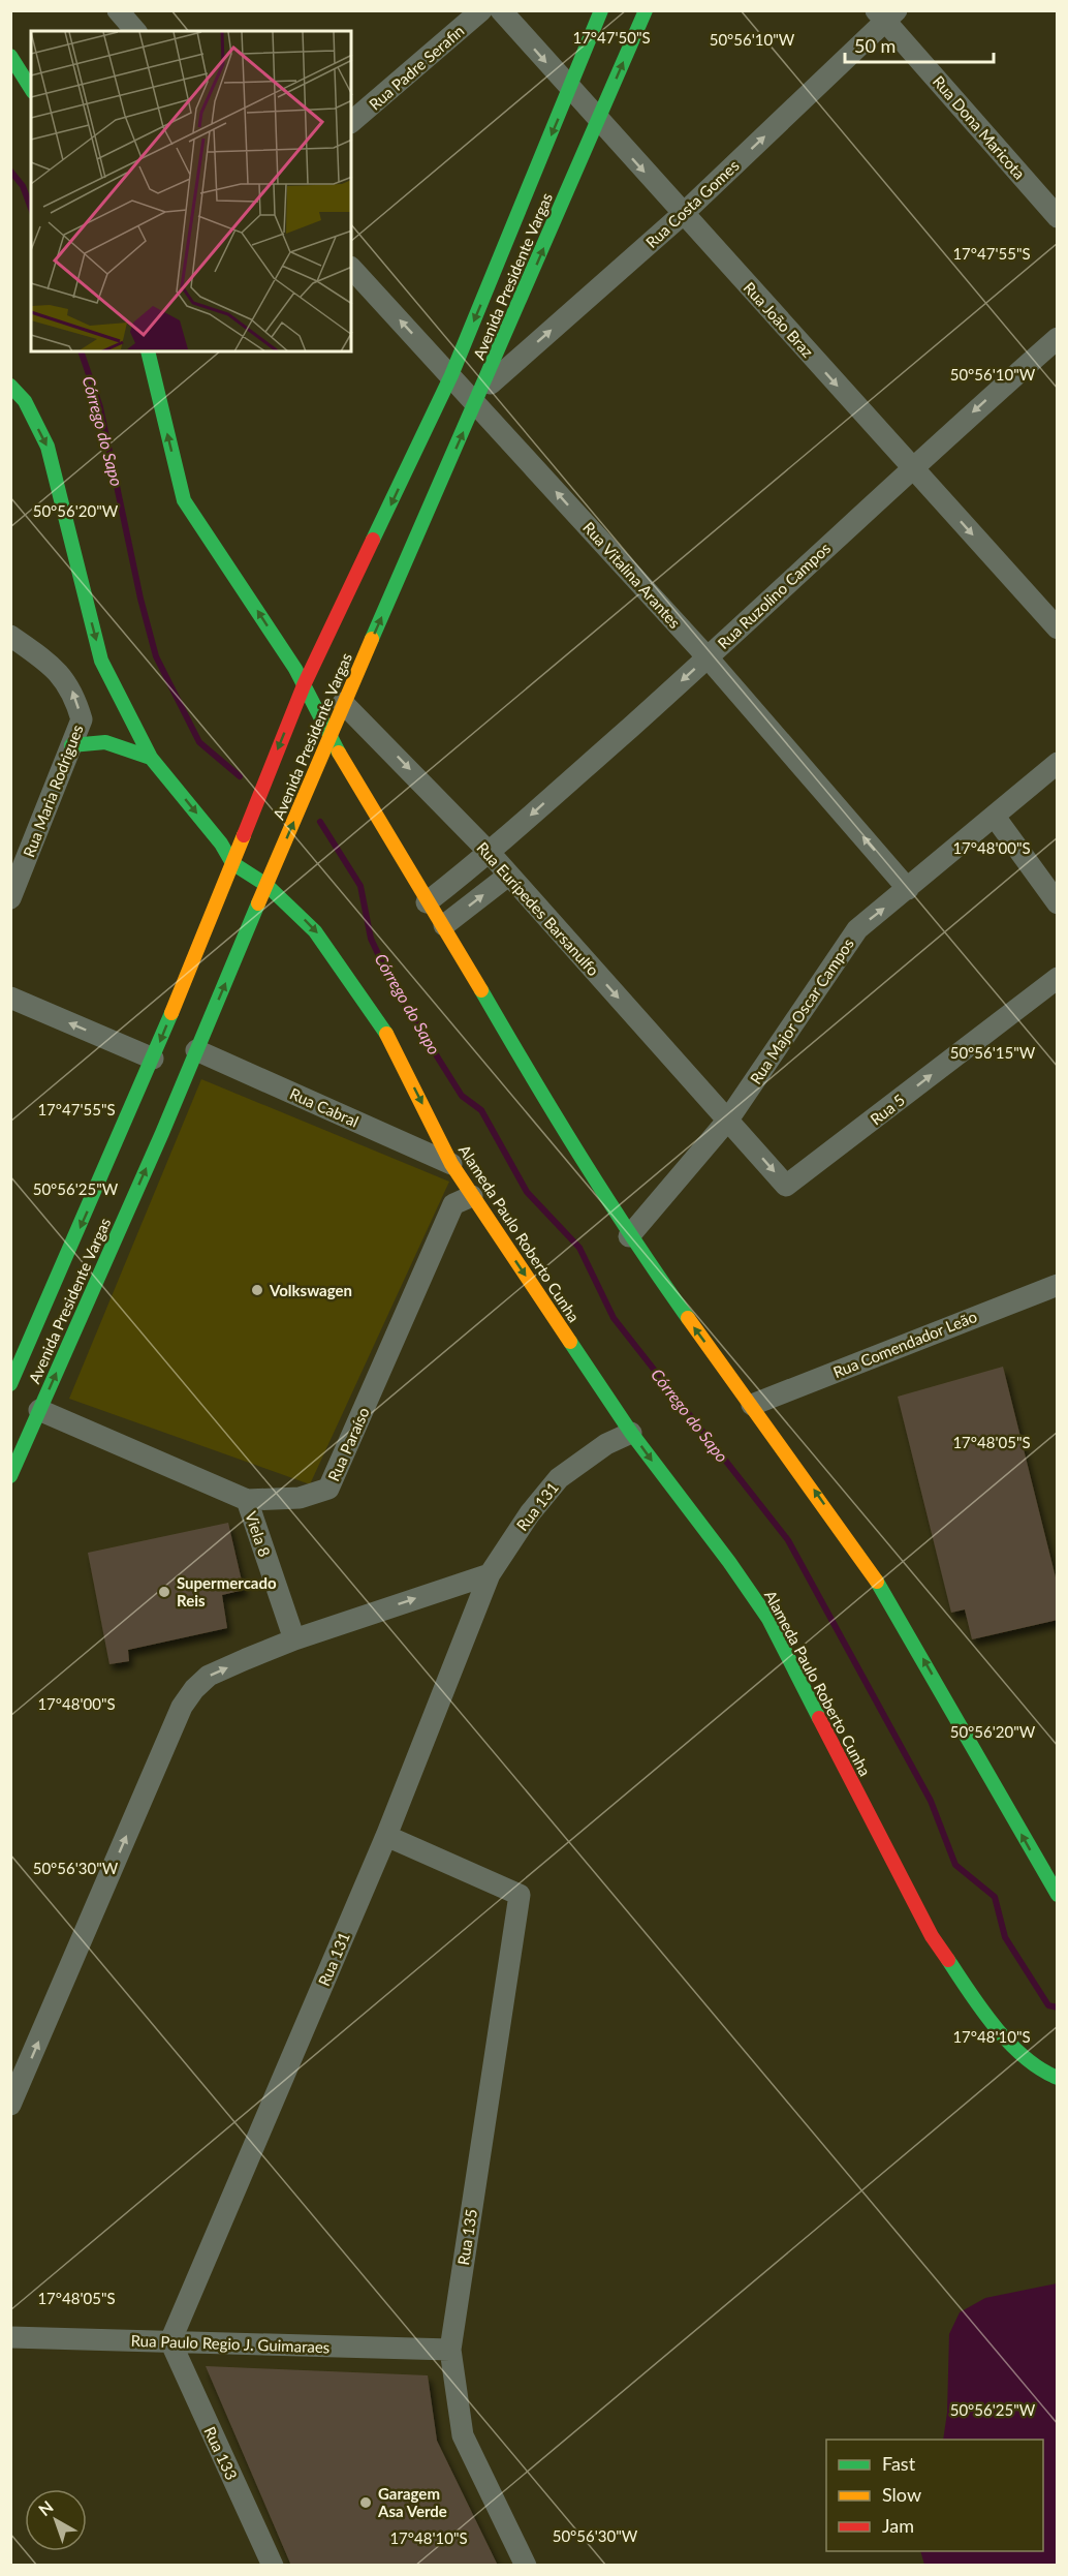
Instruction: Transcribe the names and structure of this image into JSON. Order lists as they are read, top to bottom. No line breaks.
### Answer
{"streets":{"street":["Rua Padre Serafin","Rua Dona Maricota","Rua Costa Gomes","Avenida Presidente Vargas","Rua João Braz","Rua Vitalina Arantes","Rua Ruzolino Campos","Rua Maria Rodrigues","Rua Eurípedes Barsanulfo","Rua Major Oscar Campos","Rua Cabral","Rua 5","Alameda Paulo Roberto Cunha","Rua Comendador Leão","Rua Paraíso","Rua 131","Viela 8","Rua 135","Rua Paulo Regio J. Guimaraes","Rua 133"]},"crossings":[["Rua Dona Maricota","Rua Costa Gomes"],["Rua Costa Gomes","Avenida Presidente Vargas"],["Rua Costa Gomes","Rua João Braz"],["Rua Costa Gomes","Rua Vitalina Arantes"],["Avenida Presidente Vargas","Rua João Braz"],["Avenida Presidente Vargas","Rua Vitalina Arantes"],["Avenida Presidente Vargas","Rua Eurípedes Barsanulfo"],["Avenida Presidente Vargas","Rua Cabral"],["Avenida Presidente Vargas","Alameda Paulo Roberto Cunha"],["Avenida Presidente Vargas","Rua Paraíso"],["Rua João Braz","Rua Ruzolino Campos"],["Rua Vitalina Arantes","Rua Ruzolino Campos"],["Rua Vitalina Arantes","Rua Major Oscar Campos"],["Rua Ruzolino Campos","Rua Eurípedes Barsanulfo"],["Rua Eurípedes Barsanulfo","Rua Major Oscar Campos"],["Rua Eurípedes Barsanulfo","Rua 5"],["Rua Major Oscar Campos","Rua 5"],["Rua Cabral","Alameda Paulo Roberto Cunha"],["Alameda Paulo Roberto Cunha","Rua Paraíso"],["Alameda Paulo Roberto Cunha","Rua 131"],["Rua Paraíso","Viela 8"],["Rua 131","Rua 135"],["Rua 131","Rua Paulo Regio J. Guimaraes"],["Rua 131","Rua 133"],["Rua 135","Rua Paulo Regio J. Guimaraes"],["Rua Paulo Regio J. Guimaraes","Rua 133"]],"one_way":["Rua Costa Gomes","Rua João Braz","Rua Vitalina Arantes","Rua Ruzolino Campos","Rua Maria Rodrigues","Rua Major Oscar Campos","Rua 5"],"water":["Córrego do Sapo"],"places":["Volkswagen","Supermercado Reis","Garagem Asa Verde"],"legend":["Fast","Slow","Jam"],"scale_bar":"50 m","north":"top left","coordinates":["17°47'50\"S","50°56'10\"W","17°47'55\"S","50°56'20\"W","17°48'00\"S","50°56'15\"W","50°56'25\"W","17°48'05\"S","50°56'30\"W","17°48'10\"S"]}
